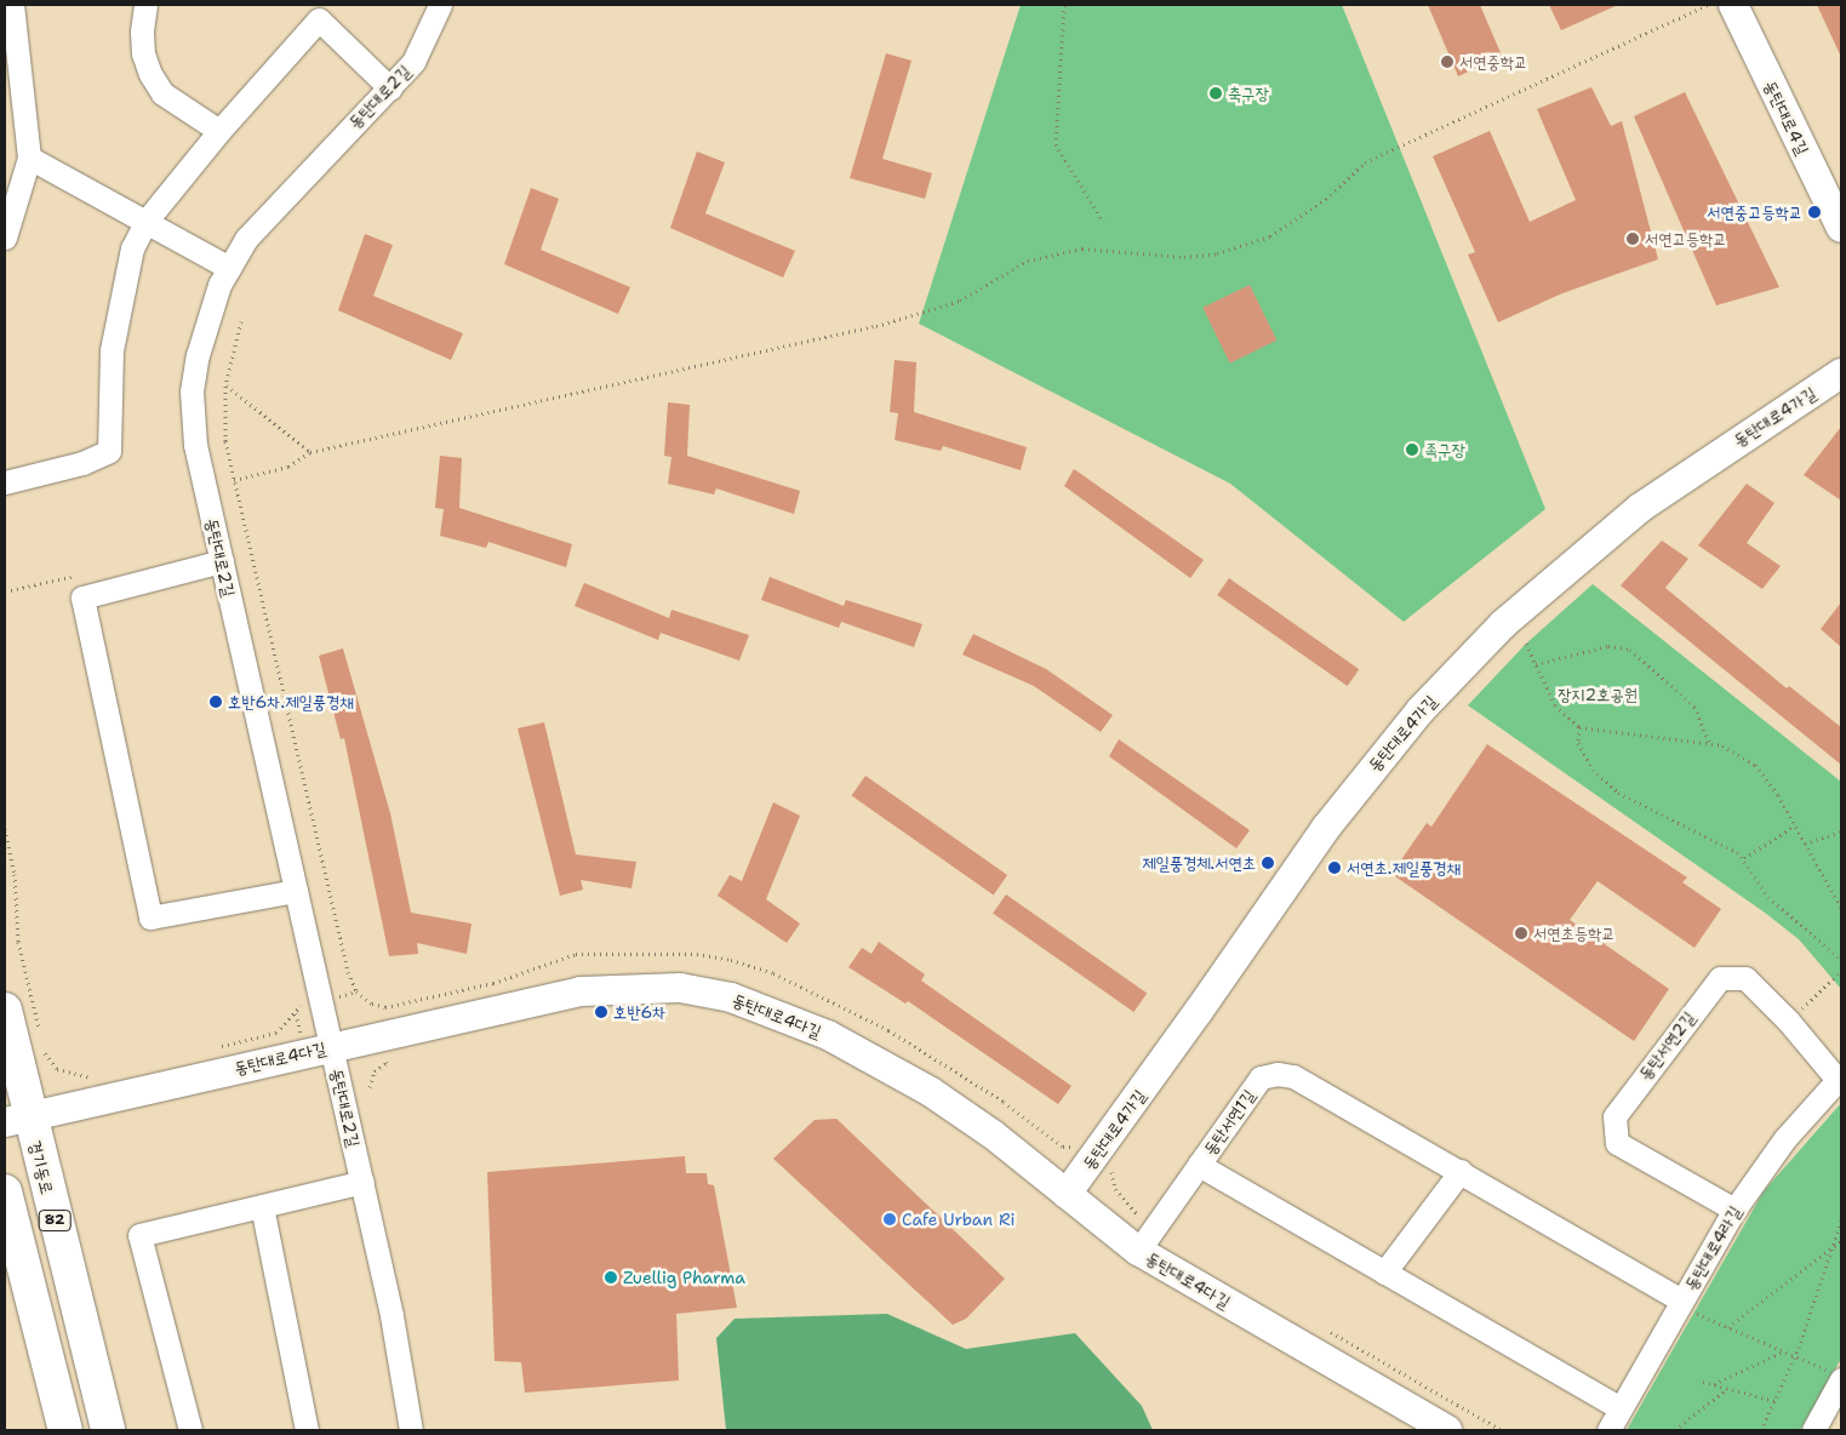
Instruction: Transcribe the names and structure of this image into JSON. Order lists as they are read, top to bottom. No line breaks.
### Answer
{"streets":{"main road":["경기동로","82"],"street":["동탄대로2길","동탄대로4길","동탄대로4가길","동탄대로4다길","동탄서연2길","동탄서연1길","동탄대로4라길"]},"crossings":[["동탄대로2길","동탄대로4다길"],["동탄대로4가길","동탄대로4다길"],["동탄대로4다길","경기동로"],["동탄서연2길","동탄대로4라길"],["동탄서연1길","동탄대로4라길"]],"parks":["장지2호공원"],"places":["서연중학교","축구장","서연중고등학교","서연고등학교","족구장","호반6차.제일풍경채","제일풍경체.서연초","서연초.제일풍경채","서연초등학교","호반6차","Cafe Urban Ri","Zuellig Pharma"]}
